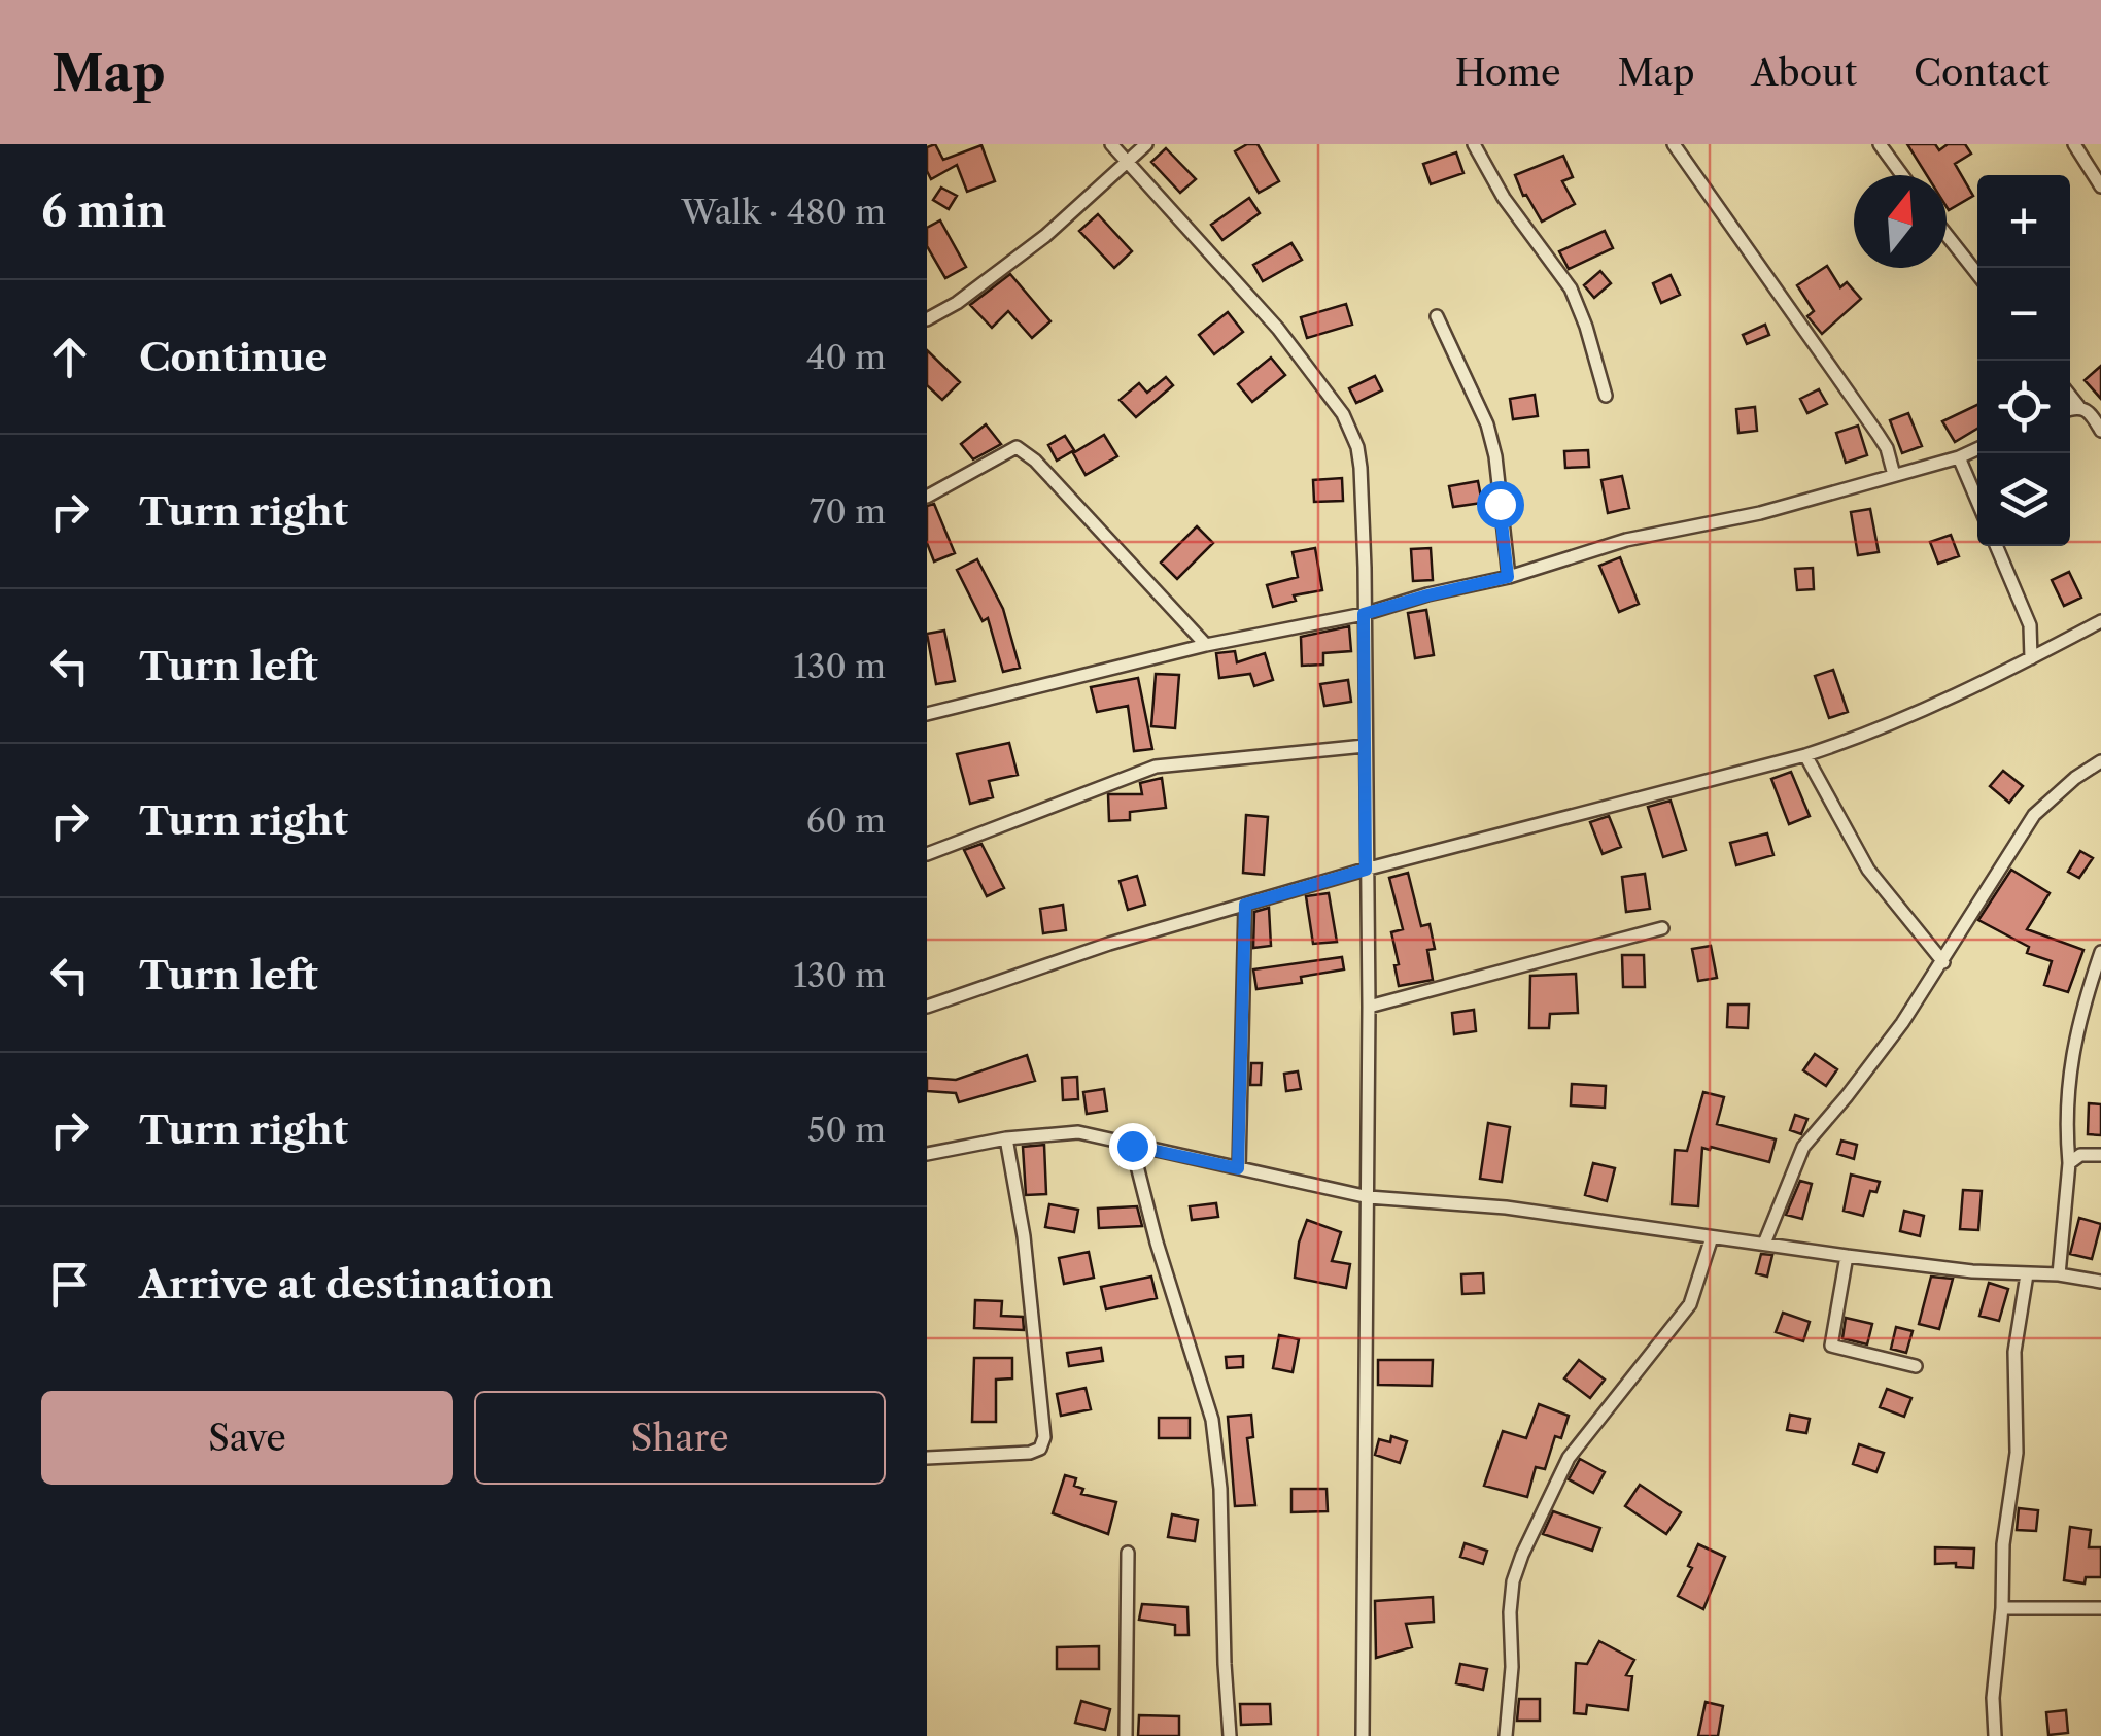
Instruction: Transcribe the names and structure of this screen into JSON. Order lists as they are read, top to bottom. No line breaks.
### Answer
{"north":"top","page":{"header":"Map","nav":["Home","Map","About","Contact"],"heading":["6 min","Walk · 480 m"],"map_buttons":["+","−"],"list":[["Continue","40 m"],["Turn right","70 m"],["Turn left","130 m"],["Turn right","60 m"],["Turn left","130 m"],["Turn right","50 m"],"Arrive at destination"],"buttons":["Save","Share"]}}
